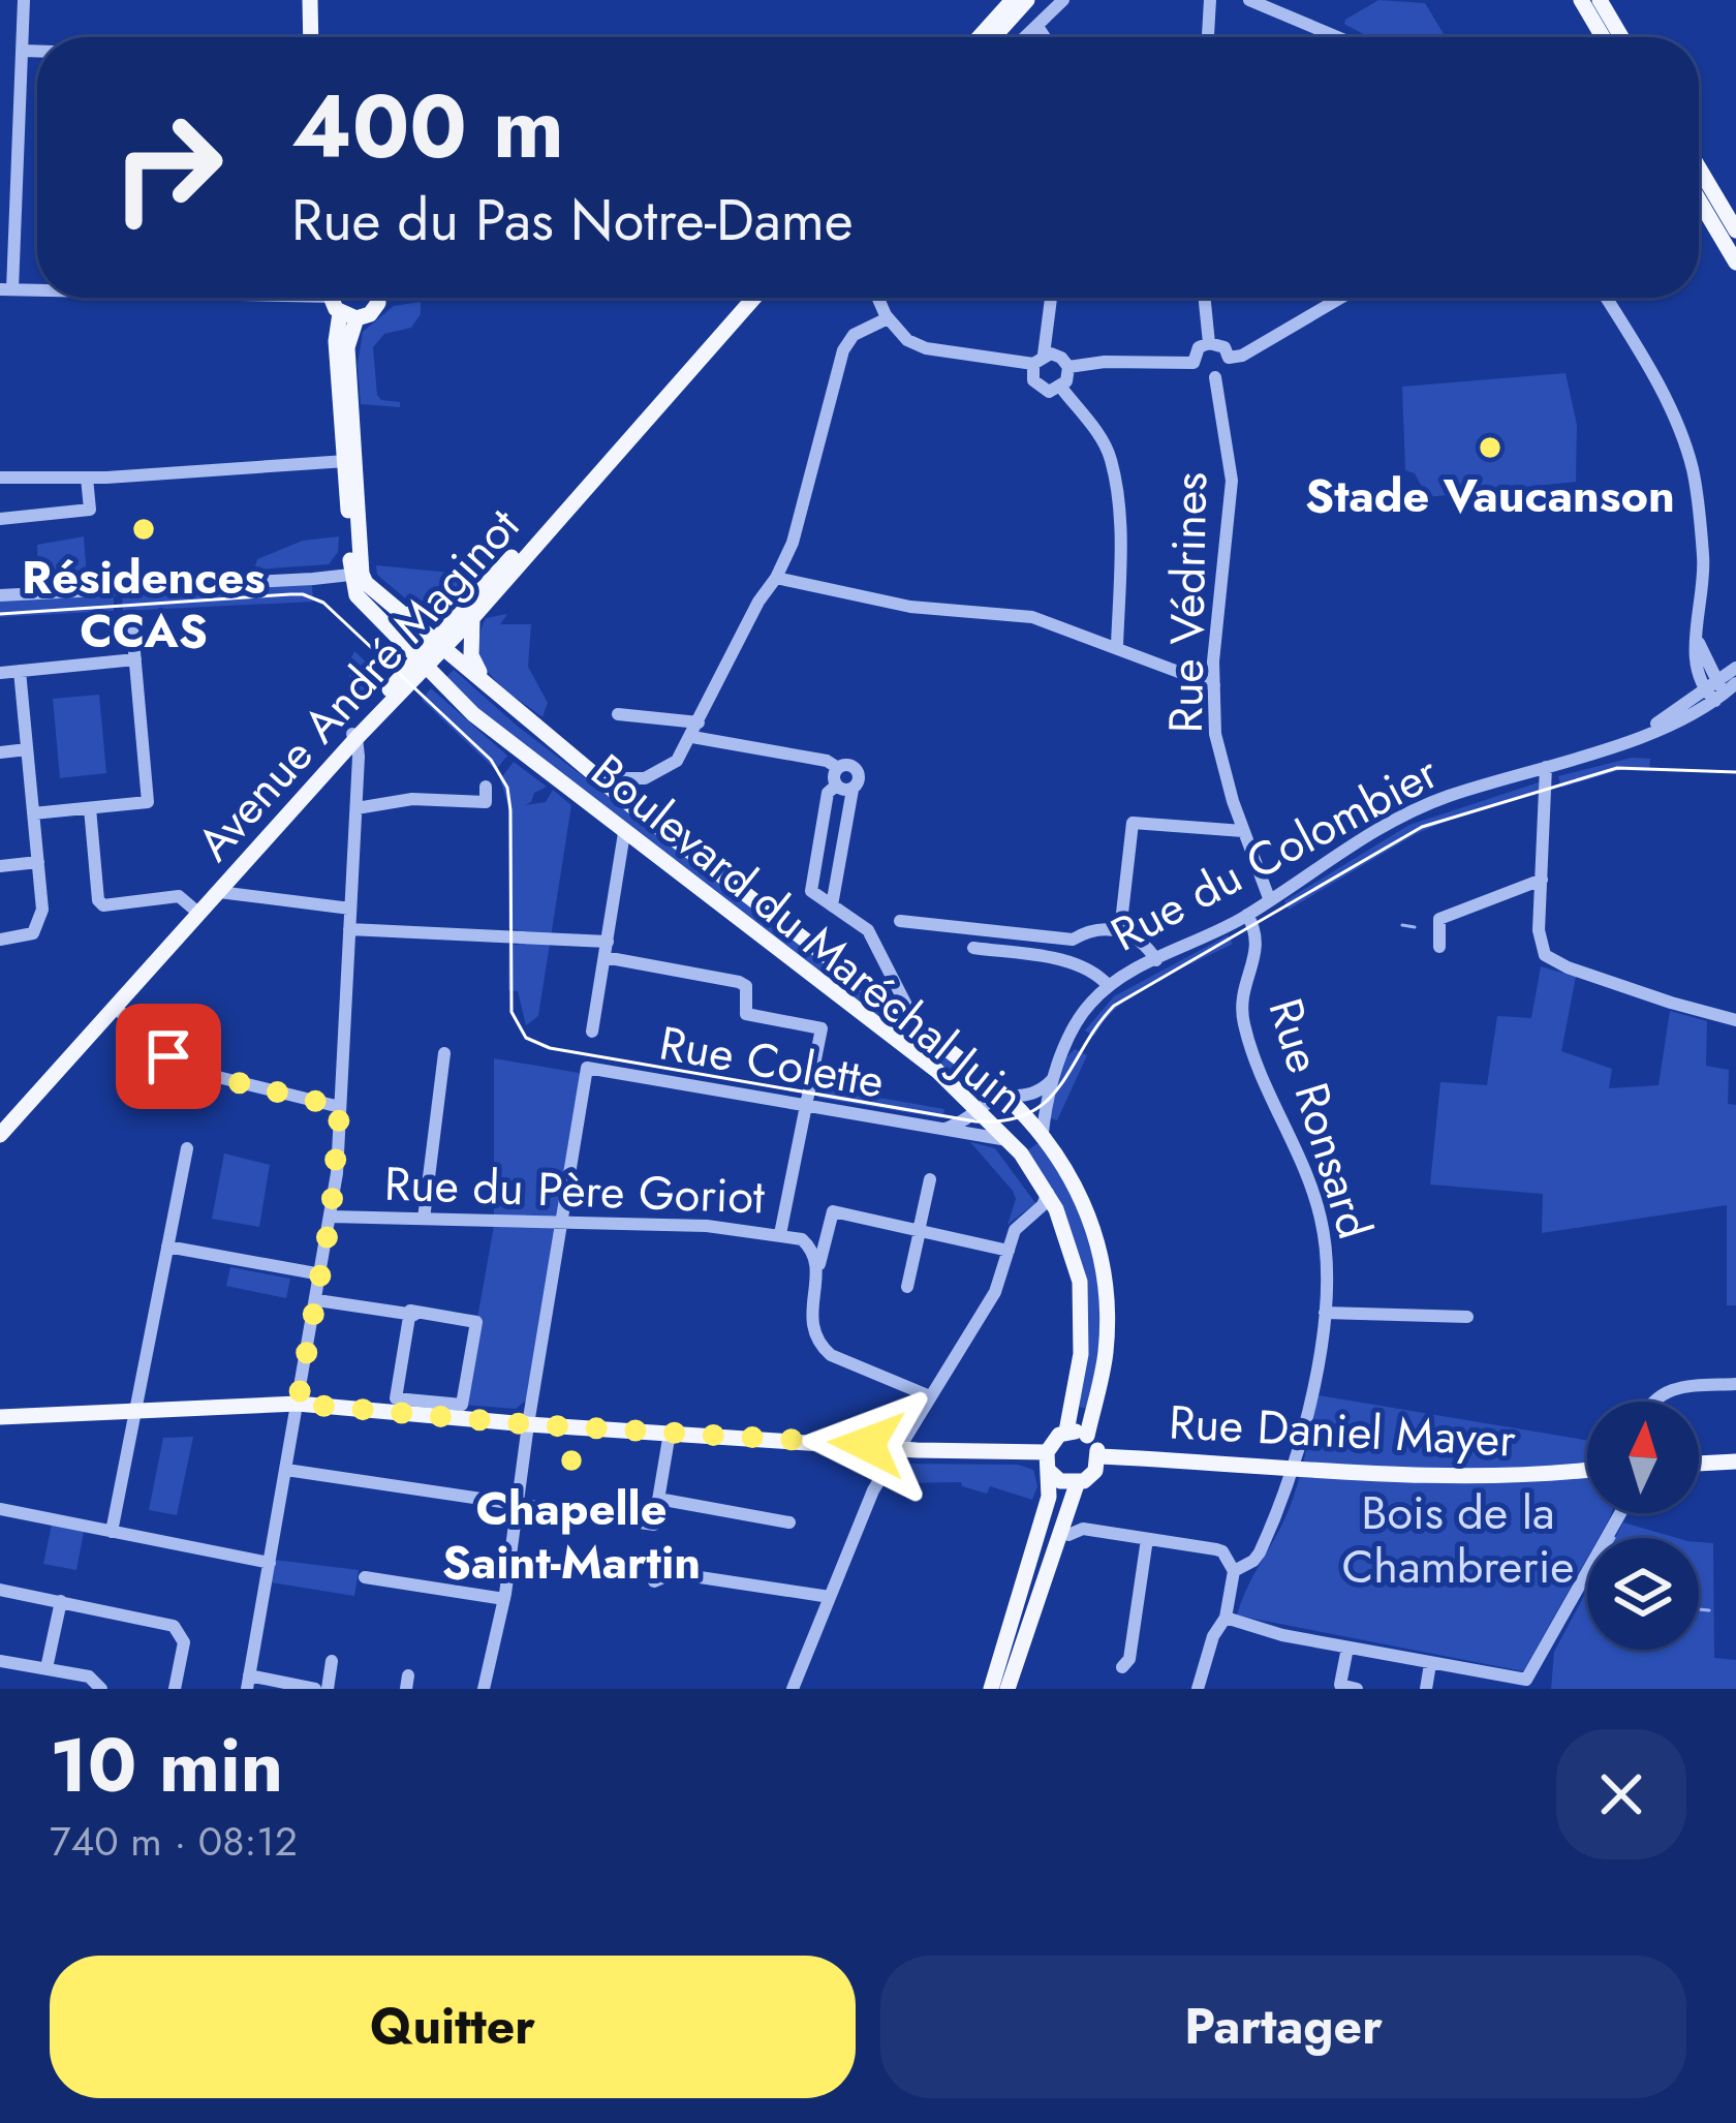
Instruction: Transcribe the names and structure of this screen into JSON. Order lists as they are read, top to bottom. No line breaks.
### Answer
{"streets":{"main road":["Avenue André Maginot","Boulevard du Maréchal Juin","Rue Daniel Mayer"],"street":["Rue Védrines","Rue du Colombier","Rue Colette","Rue Ronsard","Rue du Père Goriot"]},"crossings":[["Rue Védrines","Rue du Colombier"],["Avenue André Maginot","Boulevard du Maréchal Juin"],["Rue du Colombier","Boulevard du Maréchal Juin"],["Rue du Colombier","Rue Ronsard"],["Boulevard du Maréchal Juin","Rue Colette"],["Boulevard du Maréchal Juin","Rue Daniel Mayer"],["Rue Colette","Rue du Père Goriot"],["Rue Ronsard","Rue Daniel Mayer"]],"parks":["Bois de la Chambrerie"],"places":["Stade Vaucanson","Résidences CCAS","Chapelle Saint-Martin"],"north":"top","page":{"turn":["400 m","Rue du Pas Notre-Dame"],"heading":["10 min","740 m · 08:12"],"buttons":["Quitter","Partager"]}}
